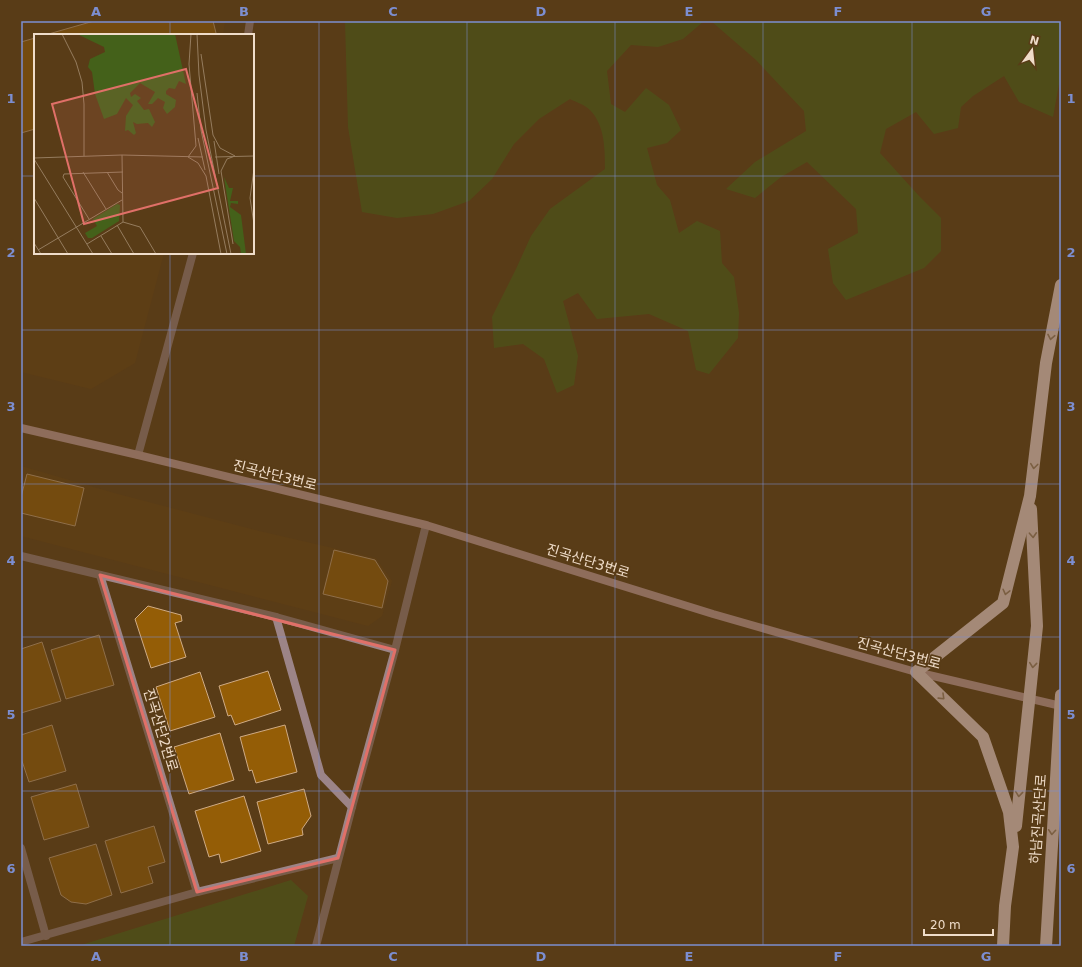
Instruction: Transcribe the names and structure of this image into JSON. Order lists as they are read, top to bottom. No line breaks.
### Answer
{"streets":{"highway":["하남진곡산단로"],"street":["진곡산단3번로","진곡산단2번로"]},"scale_bar":"20 m","north":"top","grid":{"columns":["A","B","C","D","E","F","G"],"rows":["1","2","3","4","5","6"]}}
